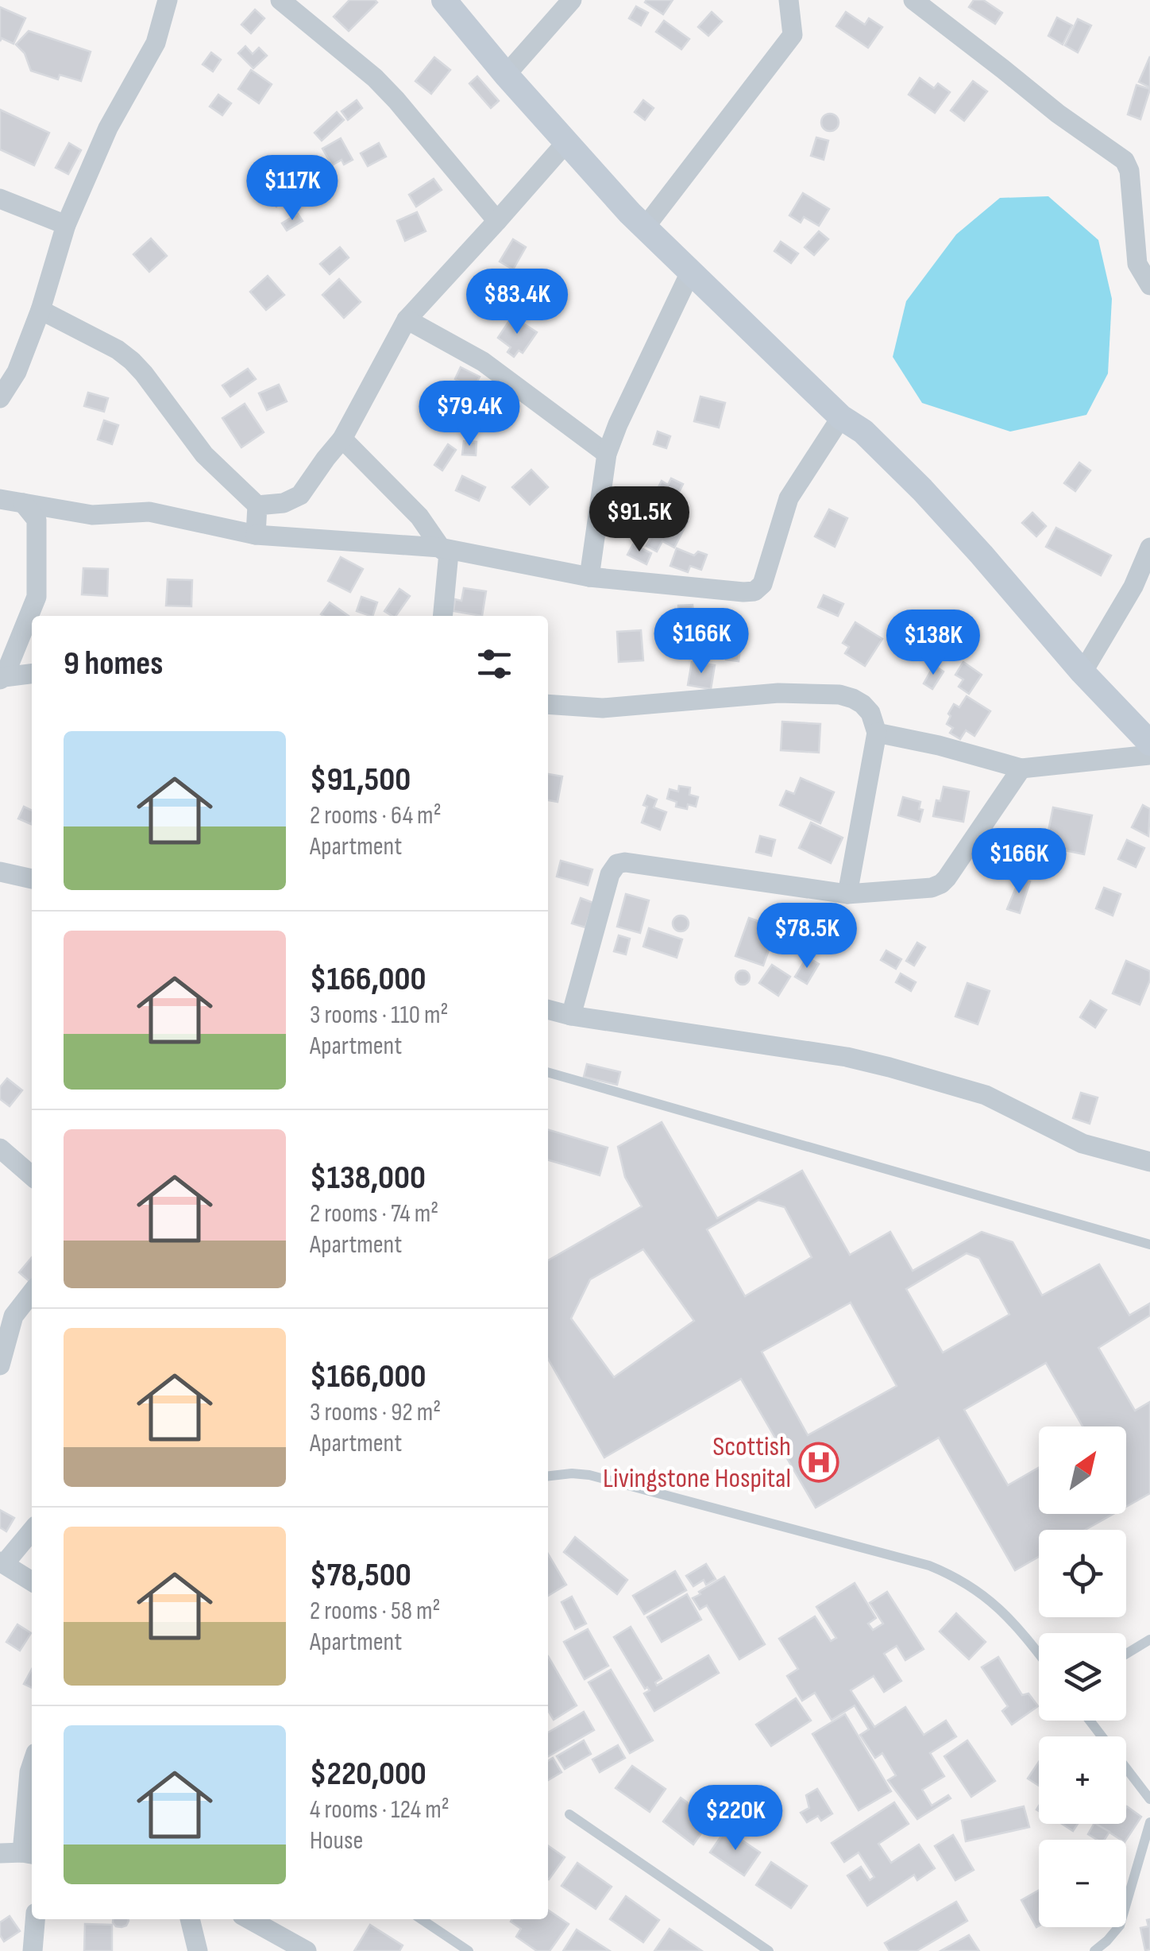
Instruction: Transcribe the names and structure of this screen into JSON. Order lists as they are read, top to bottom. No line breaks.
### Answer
{"places":{"hospital":["Scottish Livingstone Hospital"]},"north":"top right","page":{"price":["$117K","$83.4K","$79.4K","$91.5K","$166K","$138K","$166K","$78.5K","$220K"],"heading":"9 homes","list":[{"name":"$91,500","note":"2 rooms · 64 m² · Apartment"},{"name":"$166,000","note":"3 rooms · 110 m² · Apartment"},{"name":"$138,000","note":"2 rooms · 74 m² · Apartment"},{"name":"$166,000","note":"3 rooms · 92 m² · Apartment"},{"name":"$78,500","note":"2 rooms · 58 m² · Apartment"},{"name":"$220,000","note":"4 rooms · 124 m² · House"}],"map_buttons":["+","−"]}}
